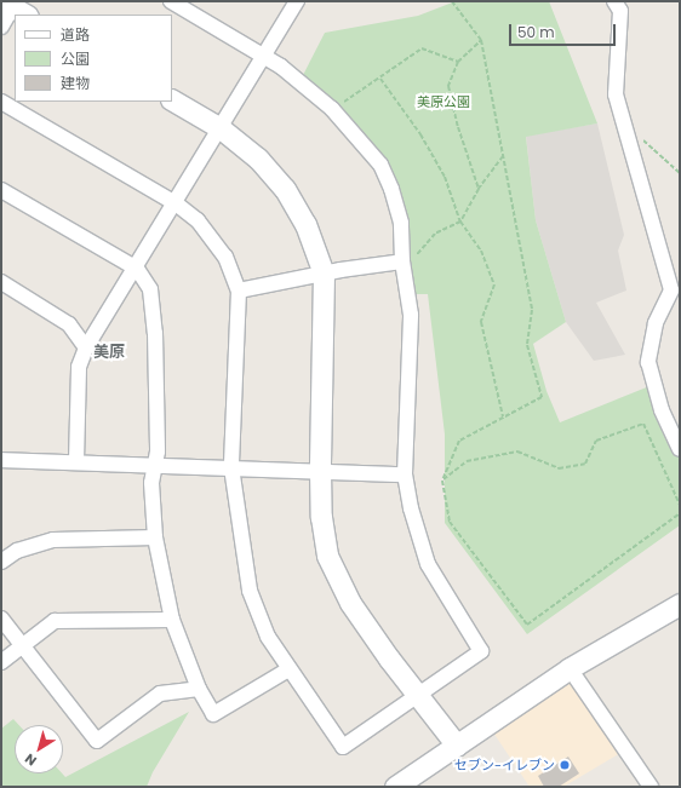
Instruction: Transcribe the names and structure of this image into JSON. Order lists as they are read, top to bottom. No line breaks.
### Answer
{"districts":["美原"],"parks":["美原公園"],"places":["セブン-イレブン"],"legend":["道路","公園","建物"],"scale_bar":"50 m","north":"bottom left"}
